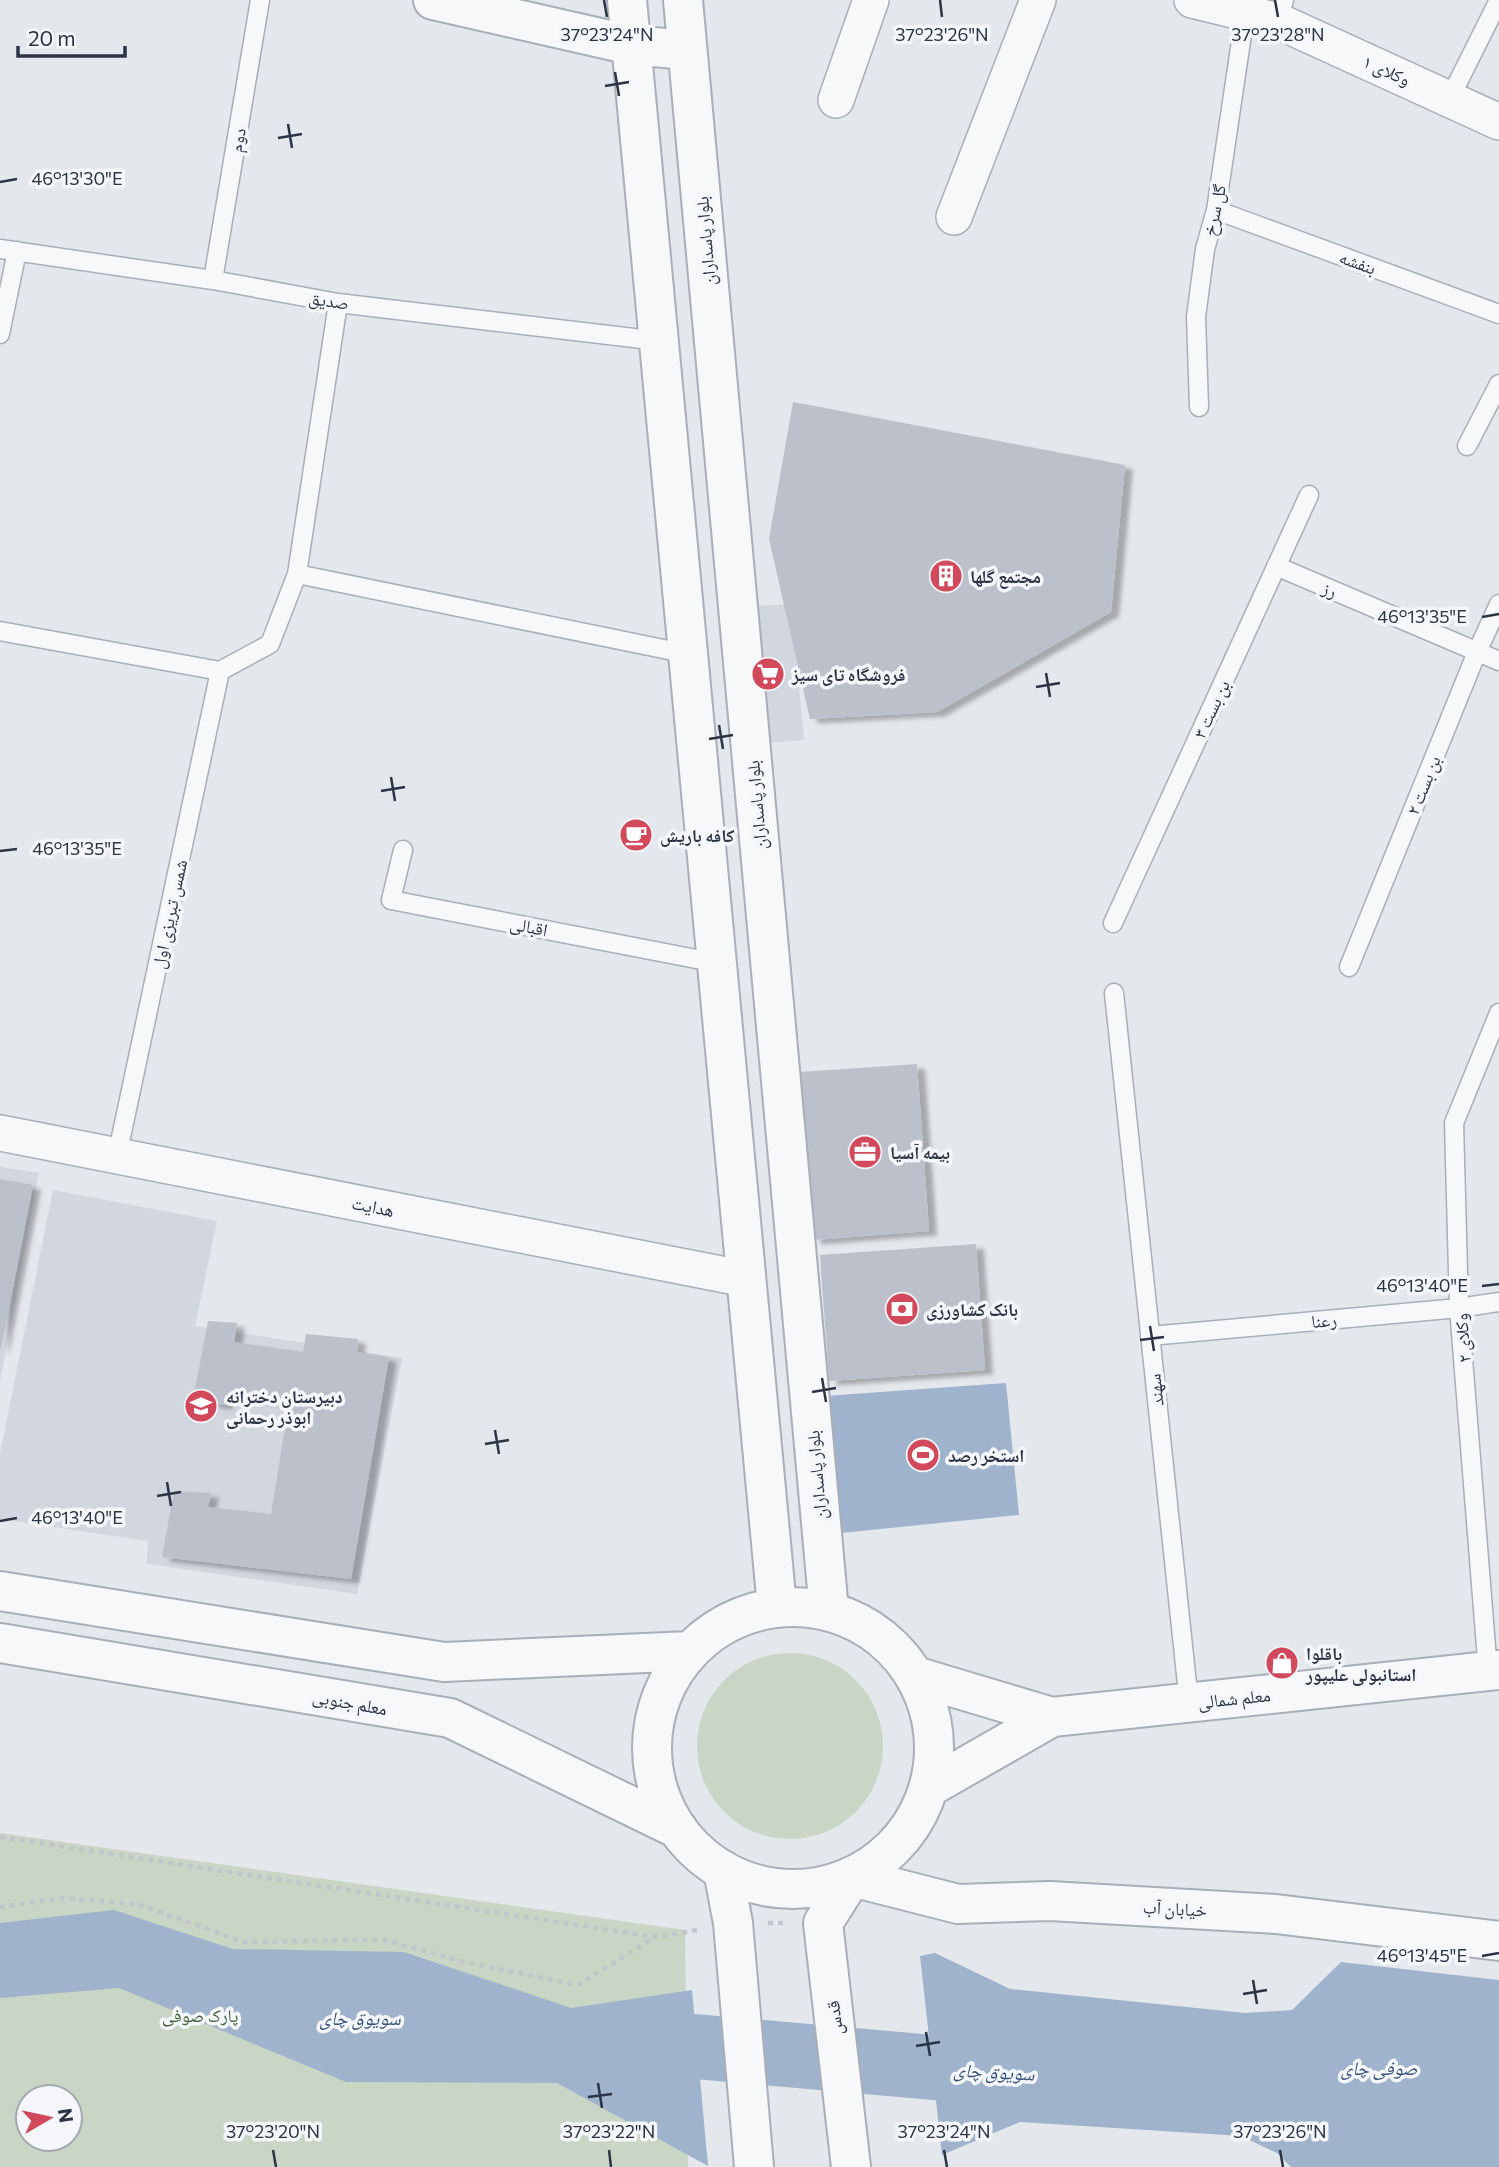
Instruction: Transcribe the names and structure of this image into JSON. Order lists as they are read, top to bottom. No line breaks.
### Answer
{"streets":{"street":["وکلای ۱","بلوار پاسداران","هدایت","معلم شمالی","معلم جنوبی","خیابان آب","قدس"],"lane":["دوم","گل سرخ","بنفشه","صدیق","رز","بن بست ۳","بن بست ۲","شمس تبریزی اول","اقبالی","رعنا","وکلای ۲","سهند"]},"crossings":[["وکلای ۱","گل سرخ"],["دوم","صدیق"],["گل سرخ","بنفشه"],["رز","بن بست ۳"],["رز","بن بست ۲"],["شمس تبریزی اول","هدایت"],["رعنا","وکلای ۲"],["رعنا","سهند"],["وکلای ۲","معلم شمالی"],["سهند","معلم شمالی"]],"water":["سویوق چای","صوفی چای"],"parks":["پارک صوفی"],"places":{"building":["مجتمع گلها"],"supermarket":["فروشگاه تای سیز"],"cafe":["کافه باریش"],"office":["بیمه آسیا"],"bank":["بانک کشاورزی"],"school or university":["دبیرستان دخترانه ابوذر رحمانی"],"sports":["استخر رصد"],"shop":["باقلوا استانبولی علیپور"]},"scale_bar":"20 m","north":"right","coordinates":["37°23'24\"N","37°23'26\"N","37°23'28\"N","46°13'30\"E","46°13'35\"E","46°13'40\"E","46°13'45\"E","37°23'20\"N","37°23'22\"N"]}
